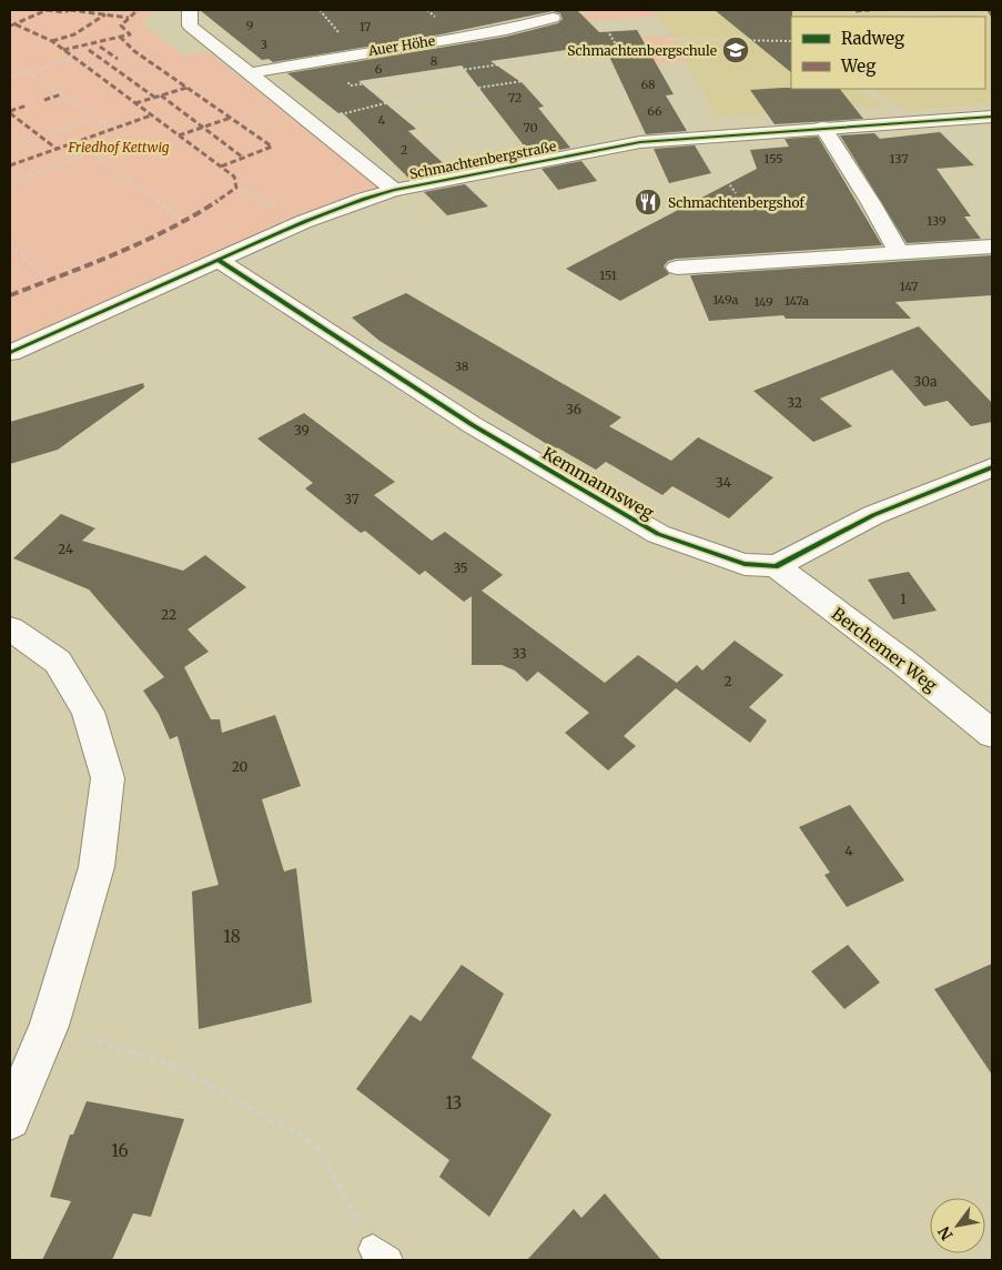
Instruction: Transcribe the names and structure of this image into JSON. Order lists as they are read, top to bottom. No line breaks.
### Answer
{"streets":{"street":["Auer Höhe","Schmachtenbergstraße","Kemmannsweg","Berchemer Weg"]},"crossings":[["Schmachtenbergstraße","Kemmannsweg"],["Kemmannsweg","Berchemer Weg"]],"parks":["Friedhof Kettwig"],"places":{"school or university":["Schmachtenbergschule"],"restaurant":["Schmachtenbergshof"]},"house_numbers":["9","17","3","8","6","68","72","66","4","70","2","155","137","139","151","147","149a","147a","149","38","30a","32","36","39","34","37","24","35","1","22","33","2","20","4","18","13","16"],"legend":["Radweg","Weg"],"north":"bottom left"}
